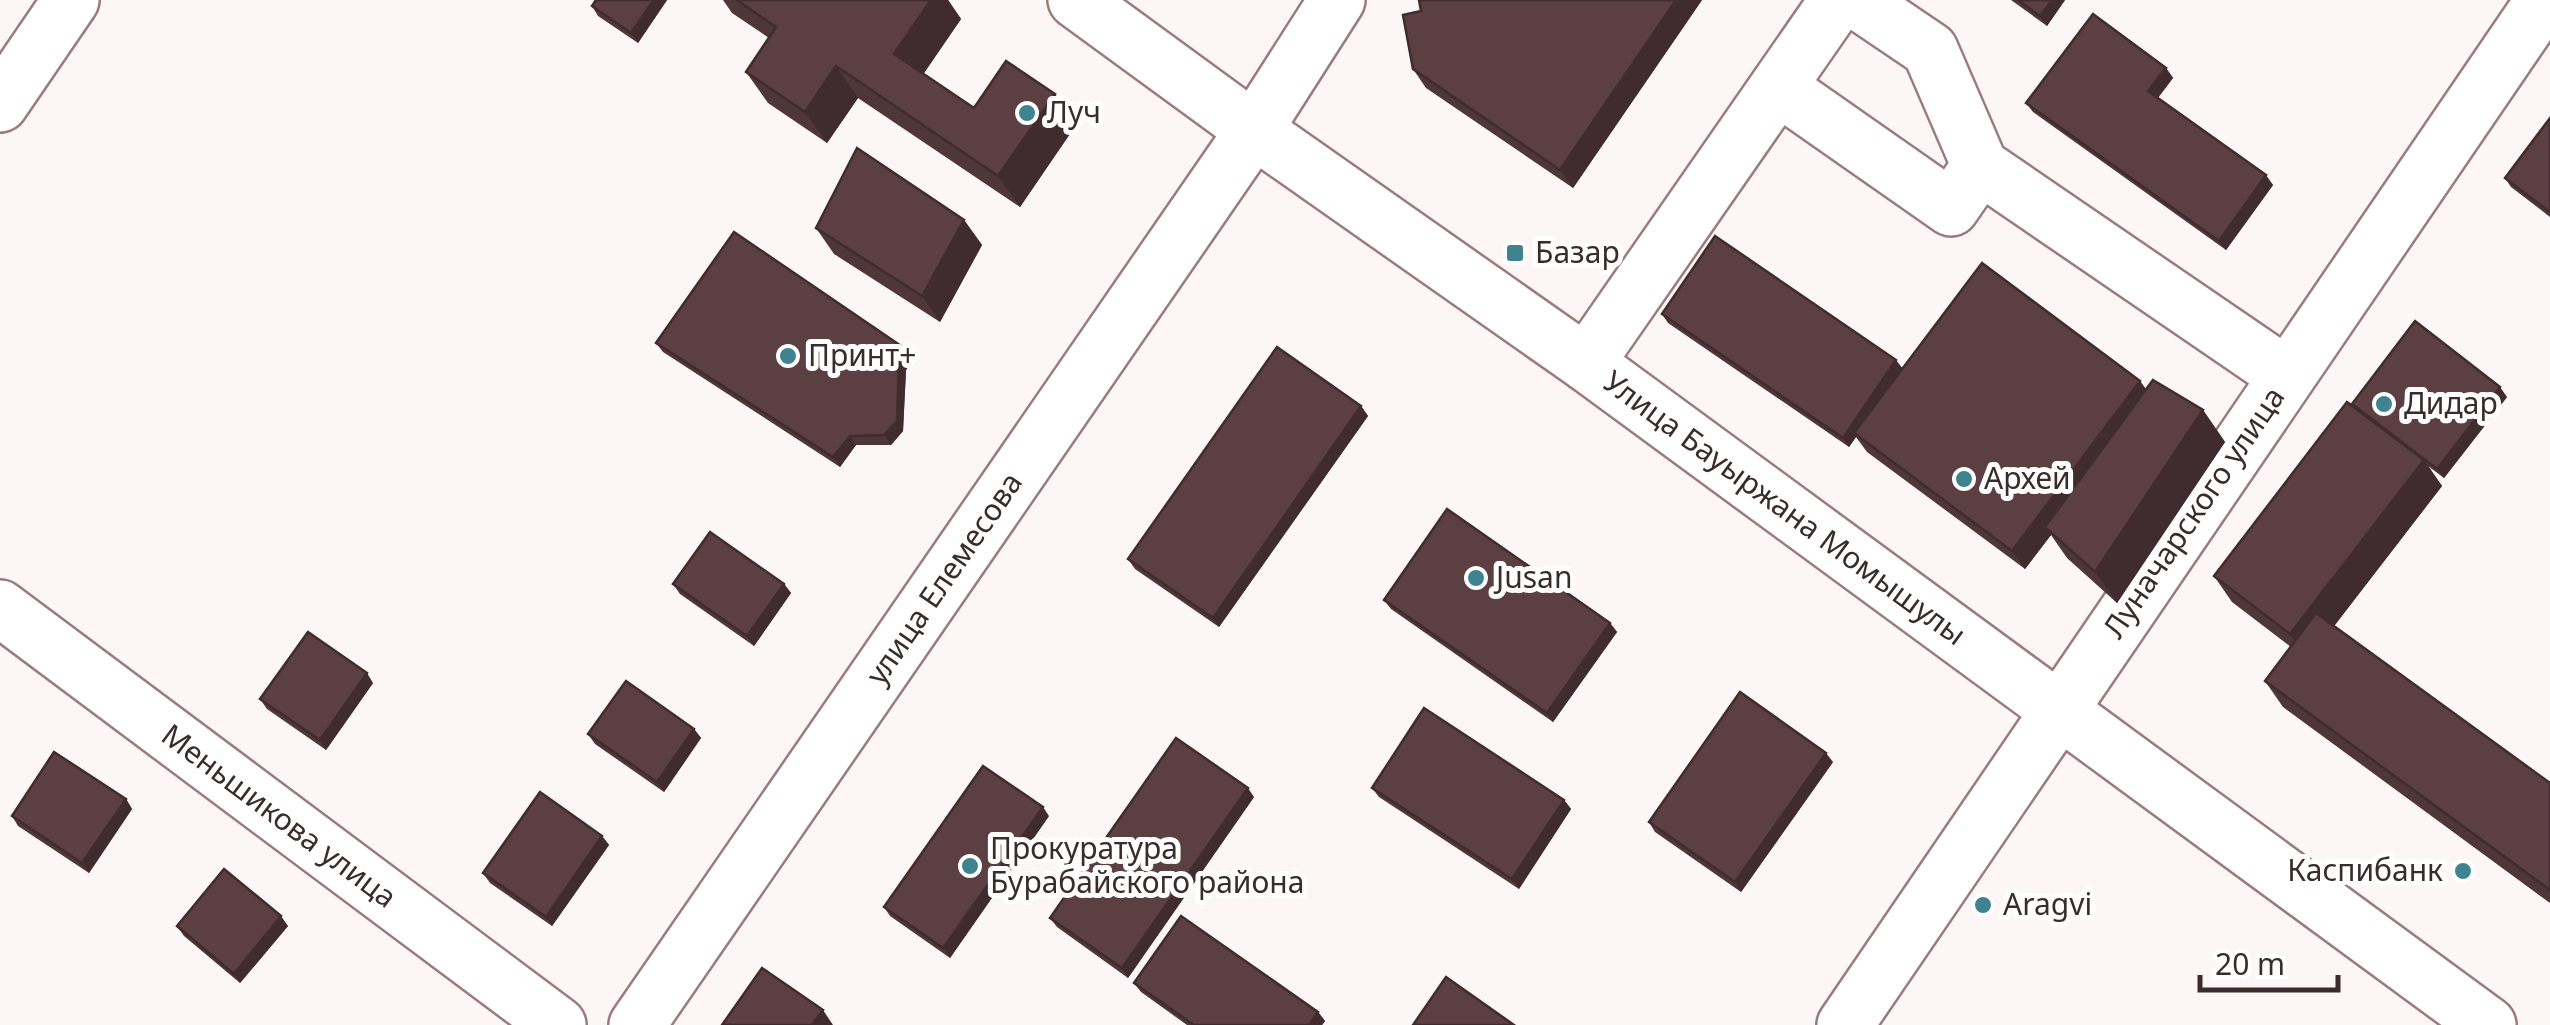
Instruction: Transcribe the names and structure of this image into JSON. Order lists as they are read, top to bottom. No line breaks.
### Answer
{"streets":{"street":["Улица Бауыржана Момышулы","Луначарского улица","улица Елемесова","Меньшикова улица"]},"crossings":[["Улица Бауыржана Момышулы","Луначарского улица"],["Улица Бауыржана Момышулы","улица Елемесова"]],"places":{"other":["Луч","Принт+","Дидар","Архей","Jusan","Прокуратура Бурабайского района","Каспибанк","Aragvi"],"transit":["Базар"]},"scale_bar":"20 m"}
